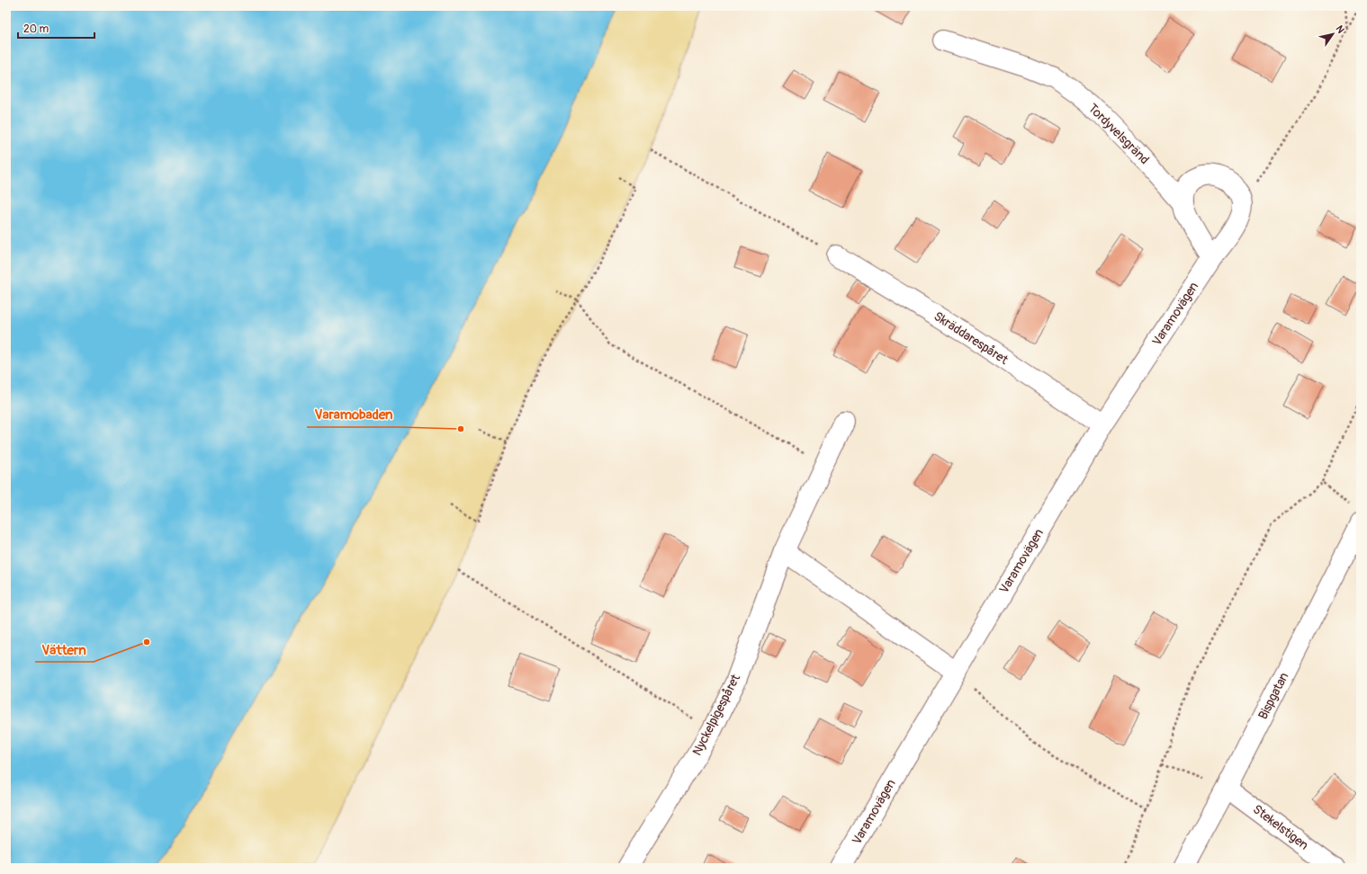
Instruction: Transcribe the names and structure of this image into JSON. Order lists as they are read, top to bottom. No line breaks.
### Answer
{"streets":{"street":["Tordyvelsgränd","Varamovägen","Skräddarespåret","Bispgatan","Nyckelpigespåret","Stekelstigen"]},"crossings":[["Varamovägen","Skräddarespåret"],["Bispgatan","Stekelstigen"]],"places":["Varamobaden","Vättern"],"scale_bar":"20 m","north":"top right"}
